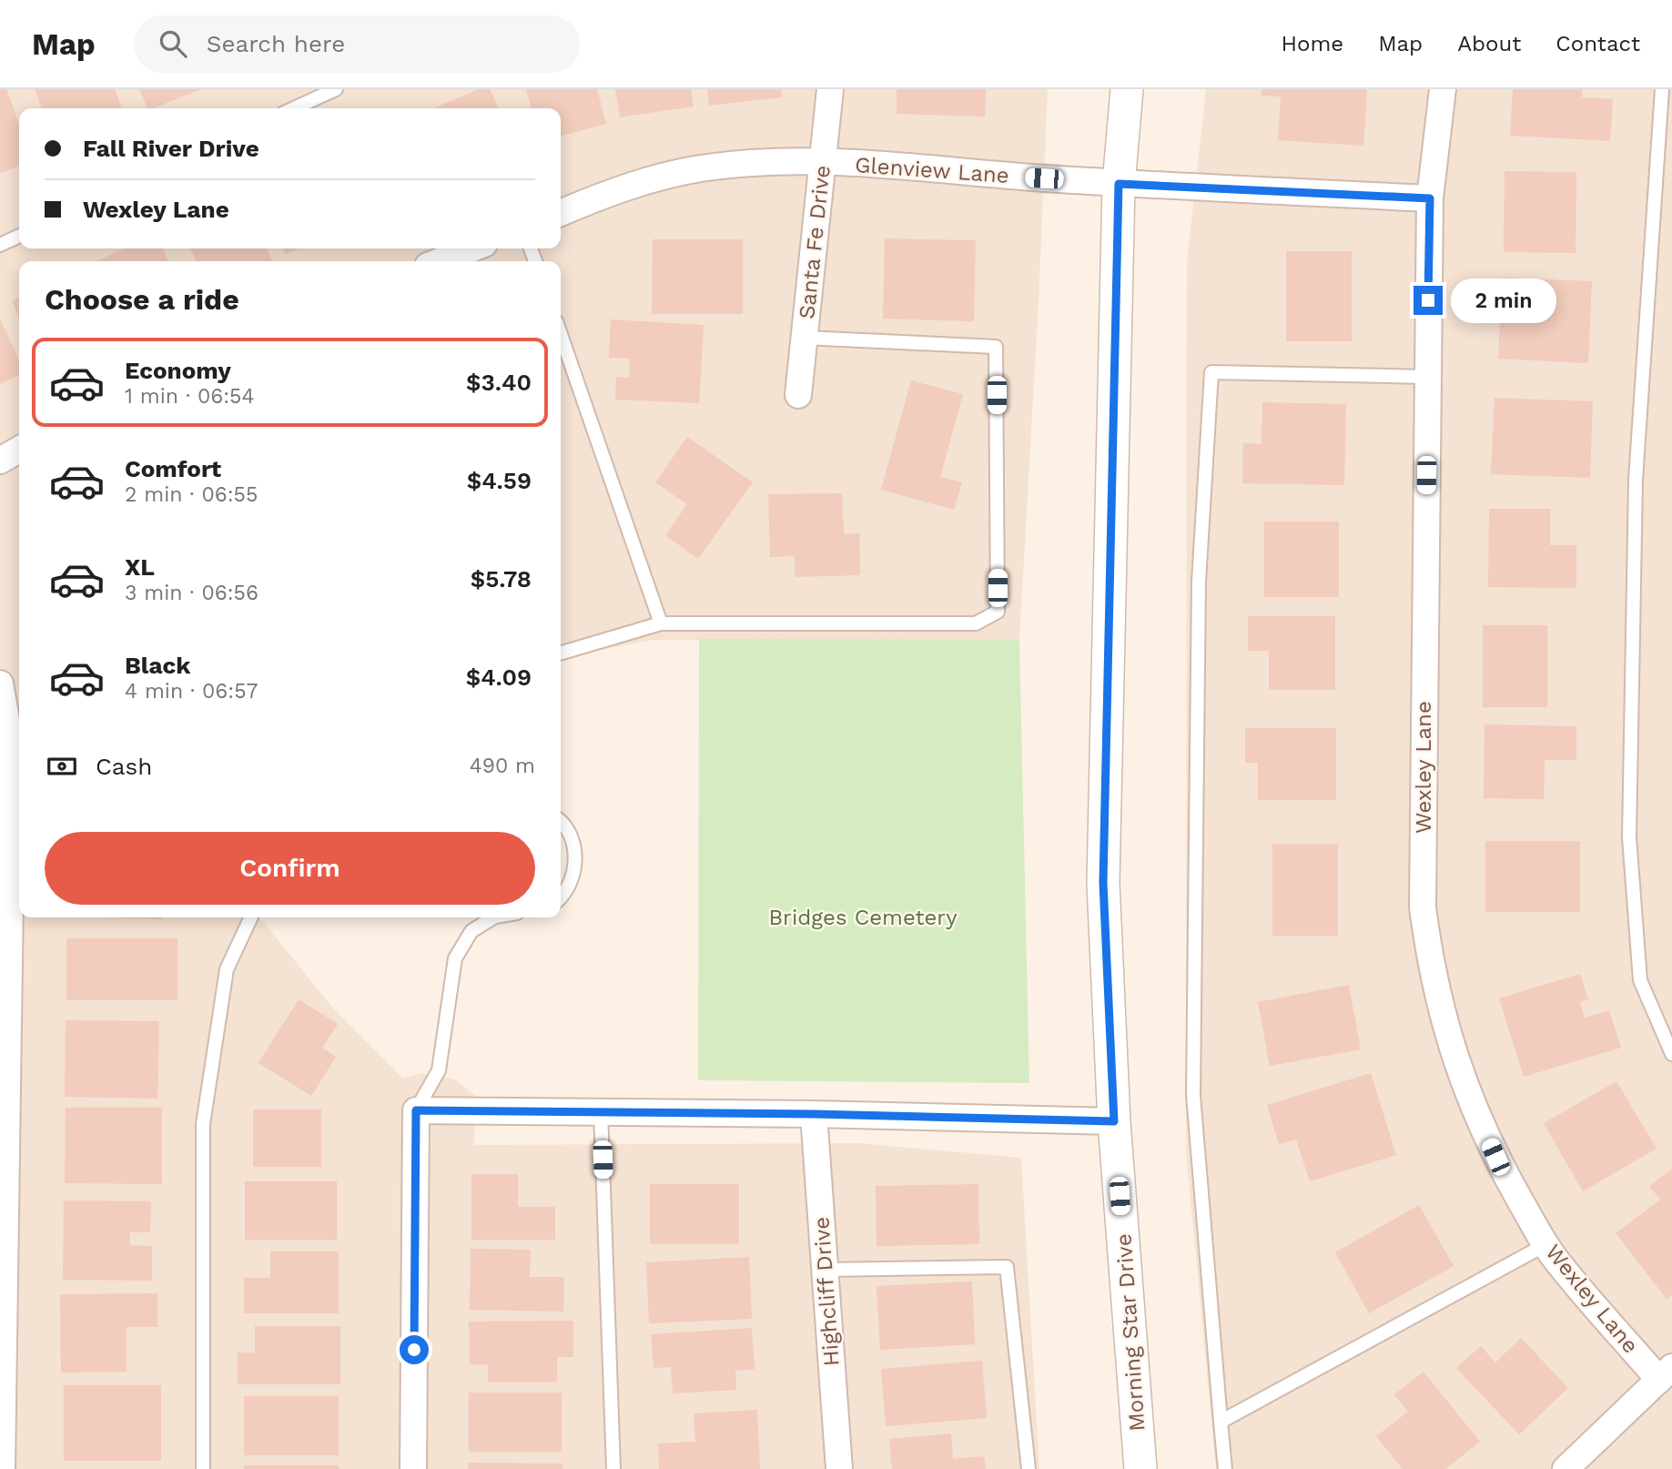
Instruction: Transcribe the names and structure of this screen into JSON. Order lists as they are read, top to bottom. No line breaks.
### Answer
{"streets":{"street":["Glenview Lane","Santa Fe Drive","Wexley Lane","Highcliff Drive","Morning Star Drive"]},"crossings":[["Glenview Lane","Santa Fe Drive"],["Glenview Lane","Wexley Lane"],["Glenview Lane","Morning Star Drive"]],"parks":["Bridges Cemetery"],"page":{"header":"Map","search":"Search here","nav":["Home","Map","About","Contact"],"banner":["Fall River Drive","Wexley Lane"],"heading":"Choose a ride","bubble":"2 min","list":[{"name":"Economy","note":"1 min · 06:54","value":"$3.40"},{"name":"Comfort","note":"2 min · 06:55","value":"$4.59"},{"name":"XL","note":"3 min · 06:56","value":"$5.78"},{"name":"Black","note":"4 min · 06:57","value":"$4.09"}],"pay":["Cash","490 m"],"buttons":"Confirm"}}
